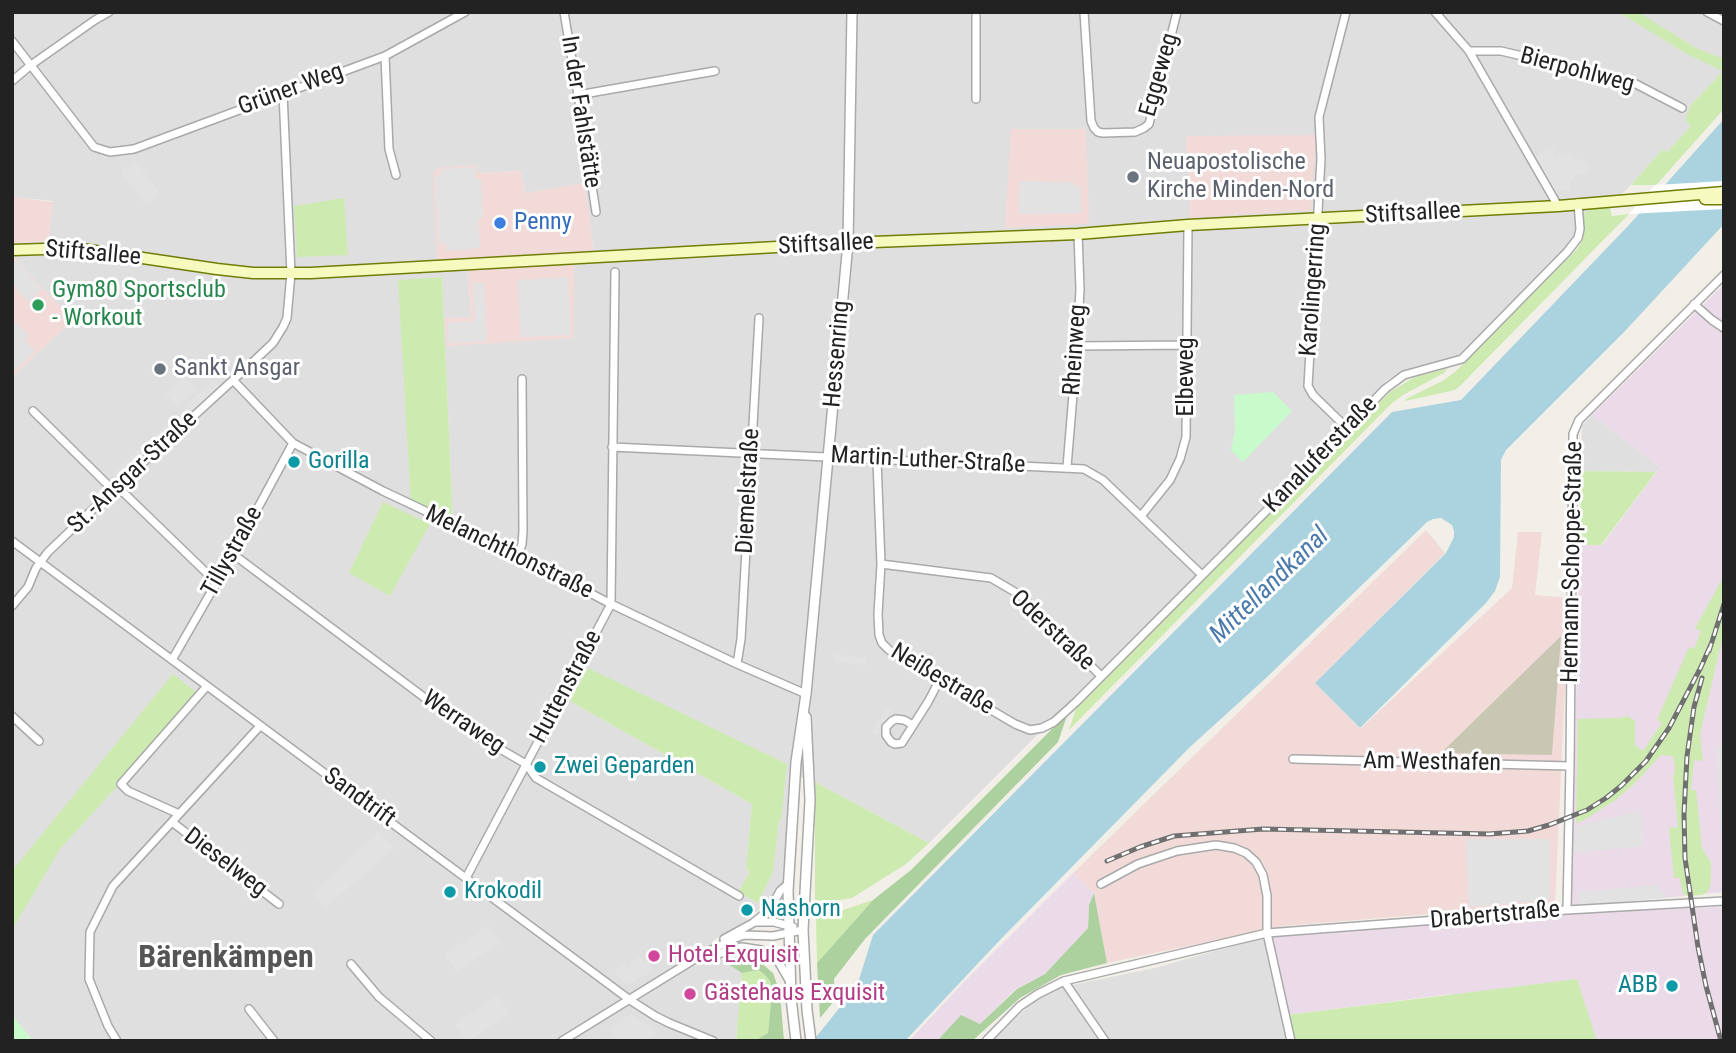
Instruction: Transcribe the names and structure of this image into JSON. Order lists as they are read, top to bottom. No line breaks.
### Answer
{"streets":{"main road":["Stiftsallee"],"street":["Bierpohlweg","Eggeweg","Grüner Weg","In der Fahlstätte","Karolingerring","Rheinweg","Hessenring","Elbeweg","Kanaluferstraße","Martin-Luther-Straße","St.-Ansgar-Straße","Diemelstraße","Tillystraße","Melanchthonstraße","Hermann-Schoppe-Straße","Oderstraße","Neißestraße","Huttenstraße","Werraweg","Am Westhafen","Sandtrift","Dieselweg","Drabertstraße"]},"crossings":[["Bierpohlweg","Stiftsallee"],["Grüner Weg","St.-Ansgar-Straße"],["Stiftsallee","Karolingerring"],["Stiftsallee","Rheinweg"],["Stiftsallee","Hessenring"],["Stiftsallee","Elbeweg"],["Stiftsallee","Kanaluferstraße"],["Stiftsallee","St.-Ansgar-Straße"],["Karolingerring","Kanaluferstraße"],["Rheinweg","Martin-Luther-Straße"],["Hessenring","Martin-Luther-Straße"],["Hessenring","Melanchthonstraße"],["Elbeweg","Martin-Luther-Straße"],["Kanaluferstraße","Martin-Luther-Straße"],["Kanaluferstraße","Oderstraße"],["Kanaluferstraße","Neißestraße"],["Martin-Luther-Straße","Diemelstraße"],["Martin-Luther-Straße","Neißestraße"],["Martin-Luther-Straße","Huttenstraße"],["St.-Ansgar-Straße","Melanchthonstraße"],["St.-Ansgar-Straße","Sandtrift"],["Diemelstraße","Melanchthonstraße"],["Tillystraße","Melanchthonstraße"],["Tillystraße","Werraweg"],["Tillystraße","Sandtrift"],["Melanchthonstraße","Huttenstraße"],["Hermann-Schoppe-Straße","Am Westhafen"],["Hermann-Schoppe-Straße","Drabertstraße"],["Oderstraße","Neißestraße"],["Huttenstraße","Werraweg"],["Huttenstraße","Sandtrift"]],"districts":["Bärenkämpen"],"water":["Mittellandkanal"],"places":["Neuapostolische Kirche Minden-Nord","Penny","Gym80 Sportsclub - Workout","Sankt Ansgar","Gorilla","Zwei Geparden","Krokodil","Nashorn","Hotel Exquisit","ABB","Gästehaus Exquisit"]}
